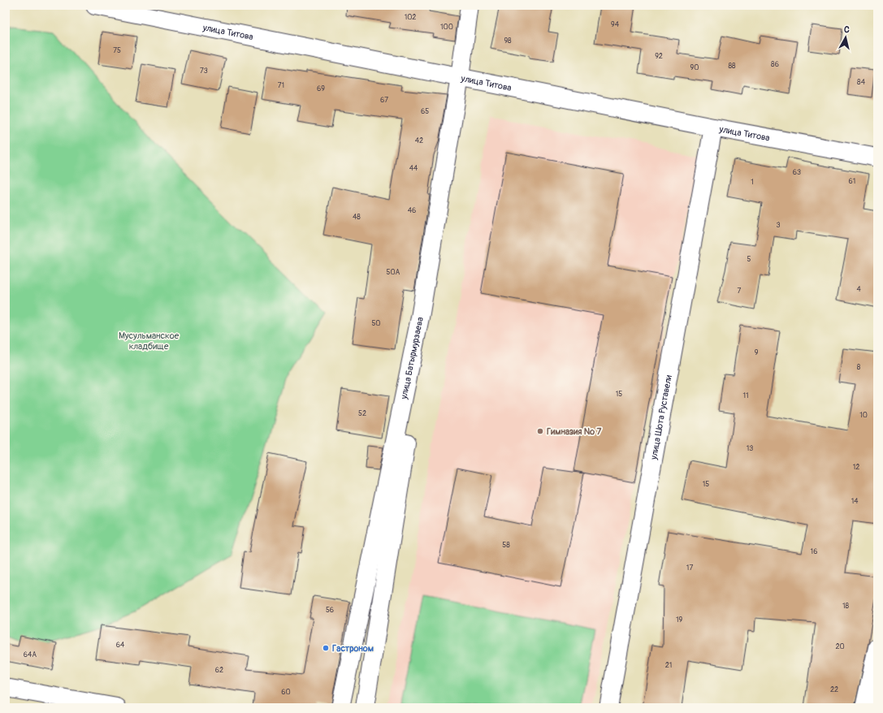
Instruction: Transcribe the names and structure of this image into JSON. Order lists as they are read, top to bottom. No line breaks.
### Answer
{"streets":{"street":["улица Титова","улица Батырмурзаева","улица Шота Руставели"]},"crossings":[["улица Титова","улица Батырмурзаева"],["улица Титова","улица Шота Руставели"]],"parks":["Мусульманское кладбище"],"places":["Гимназия № 7","Гастроном"],"house_numbers":["102","94","100","98","75","92","86","88","90","73","84","71","69","67","65","42","44","63","61","1","46","48","3","5","50А","4","7","50","9","8","15","11","52","10","13","12","15","14","58","16","17","18","56","19","64","20","64А","21","62","22","60"],"north":"top"}
